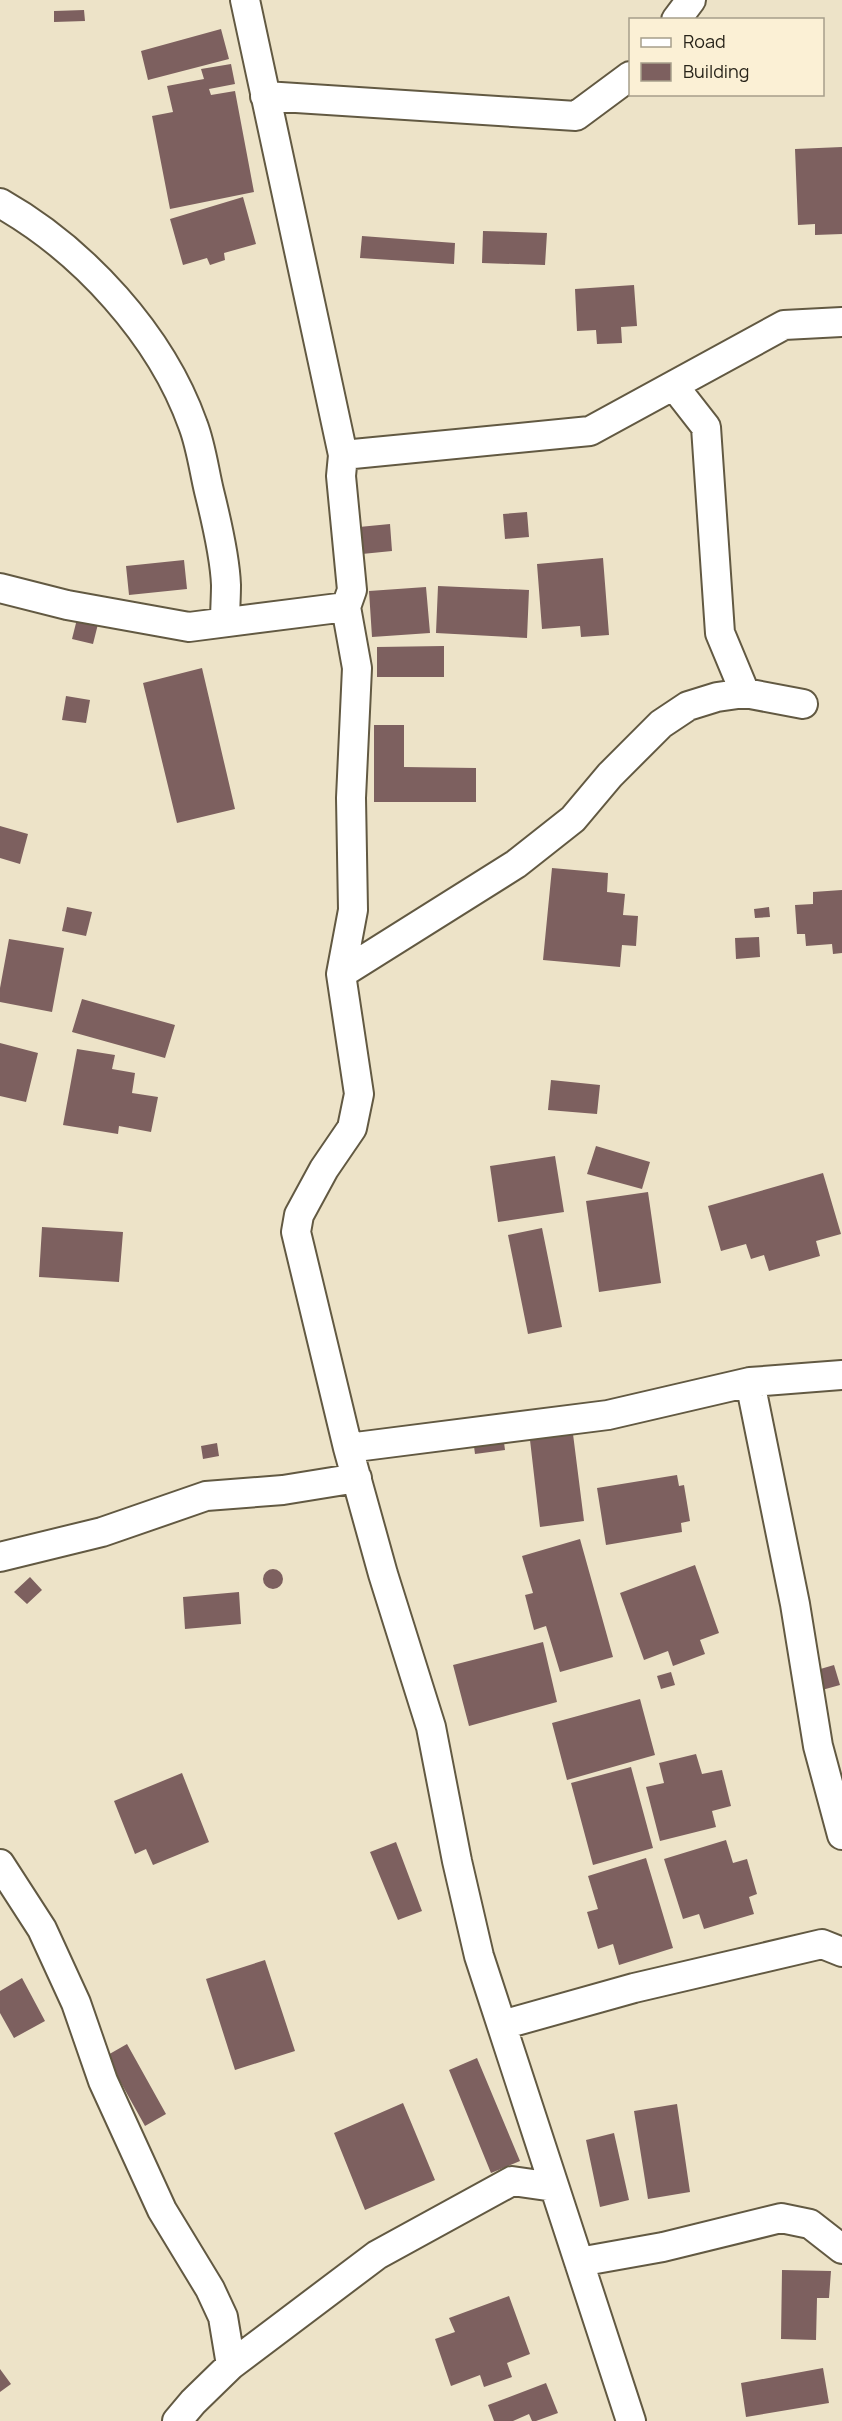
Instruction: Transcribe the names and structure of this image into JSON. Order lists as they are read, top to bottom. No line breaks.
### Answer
{"legend":["Road","Building"]}
